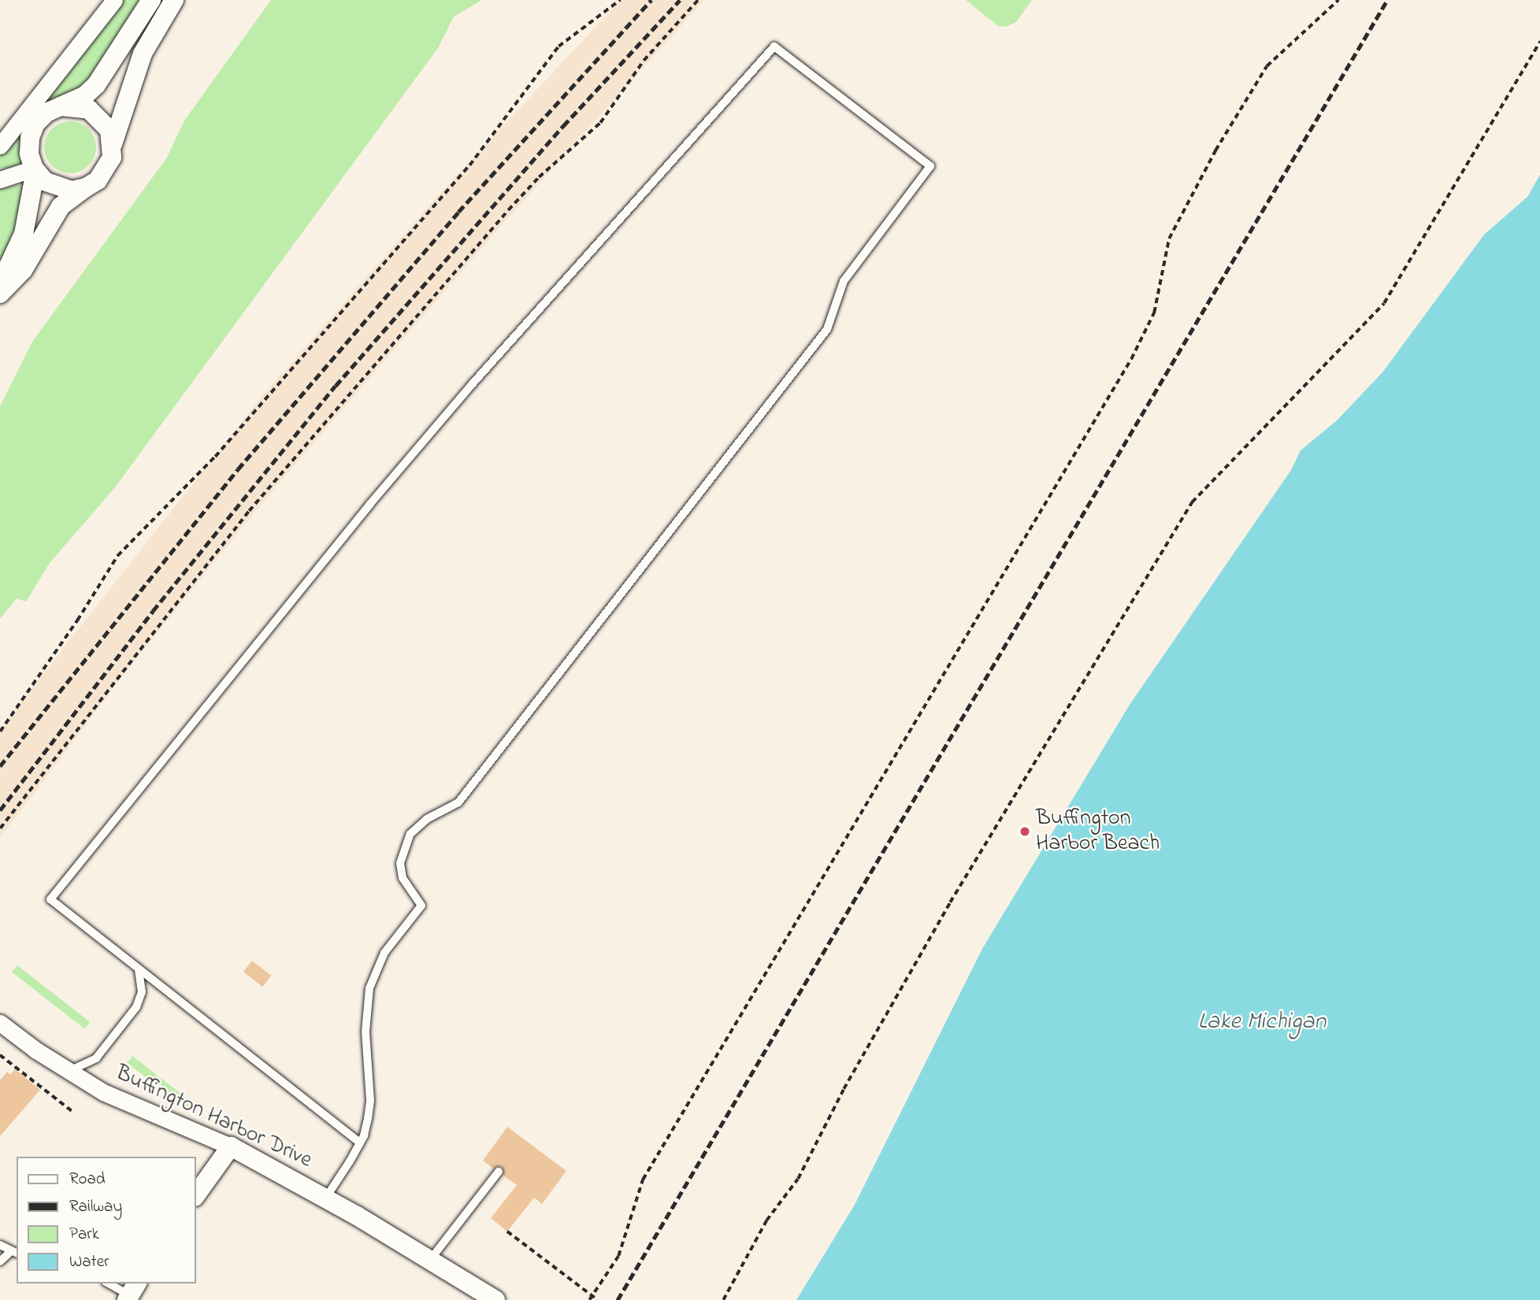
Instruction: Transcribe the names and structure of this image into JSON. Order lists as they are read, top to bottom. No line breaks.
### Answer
{"streets":{"street":["Buffington Harbor Drive"]},"water":["Lake Michigan"],"places":["Buffington Harbor Beach"],"legend":["Road","Railway","Park","Water"]}
